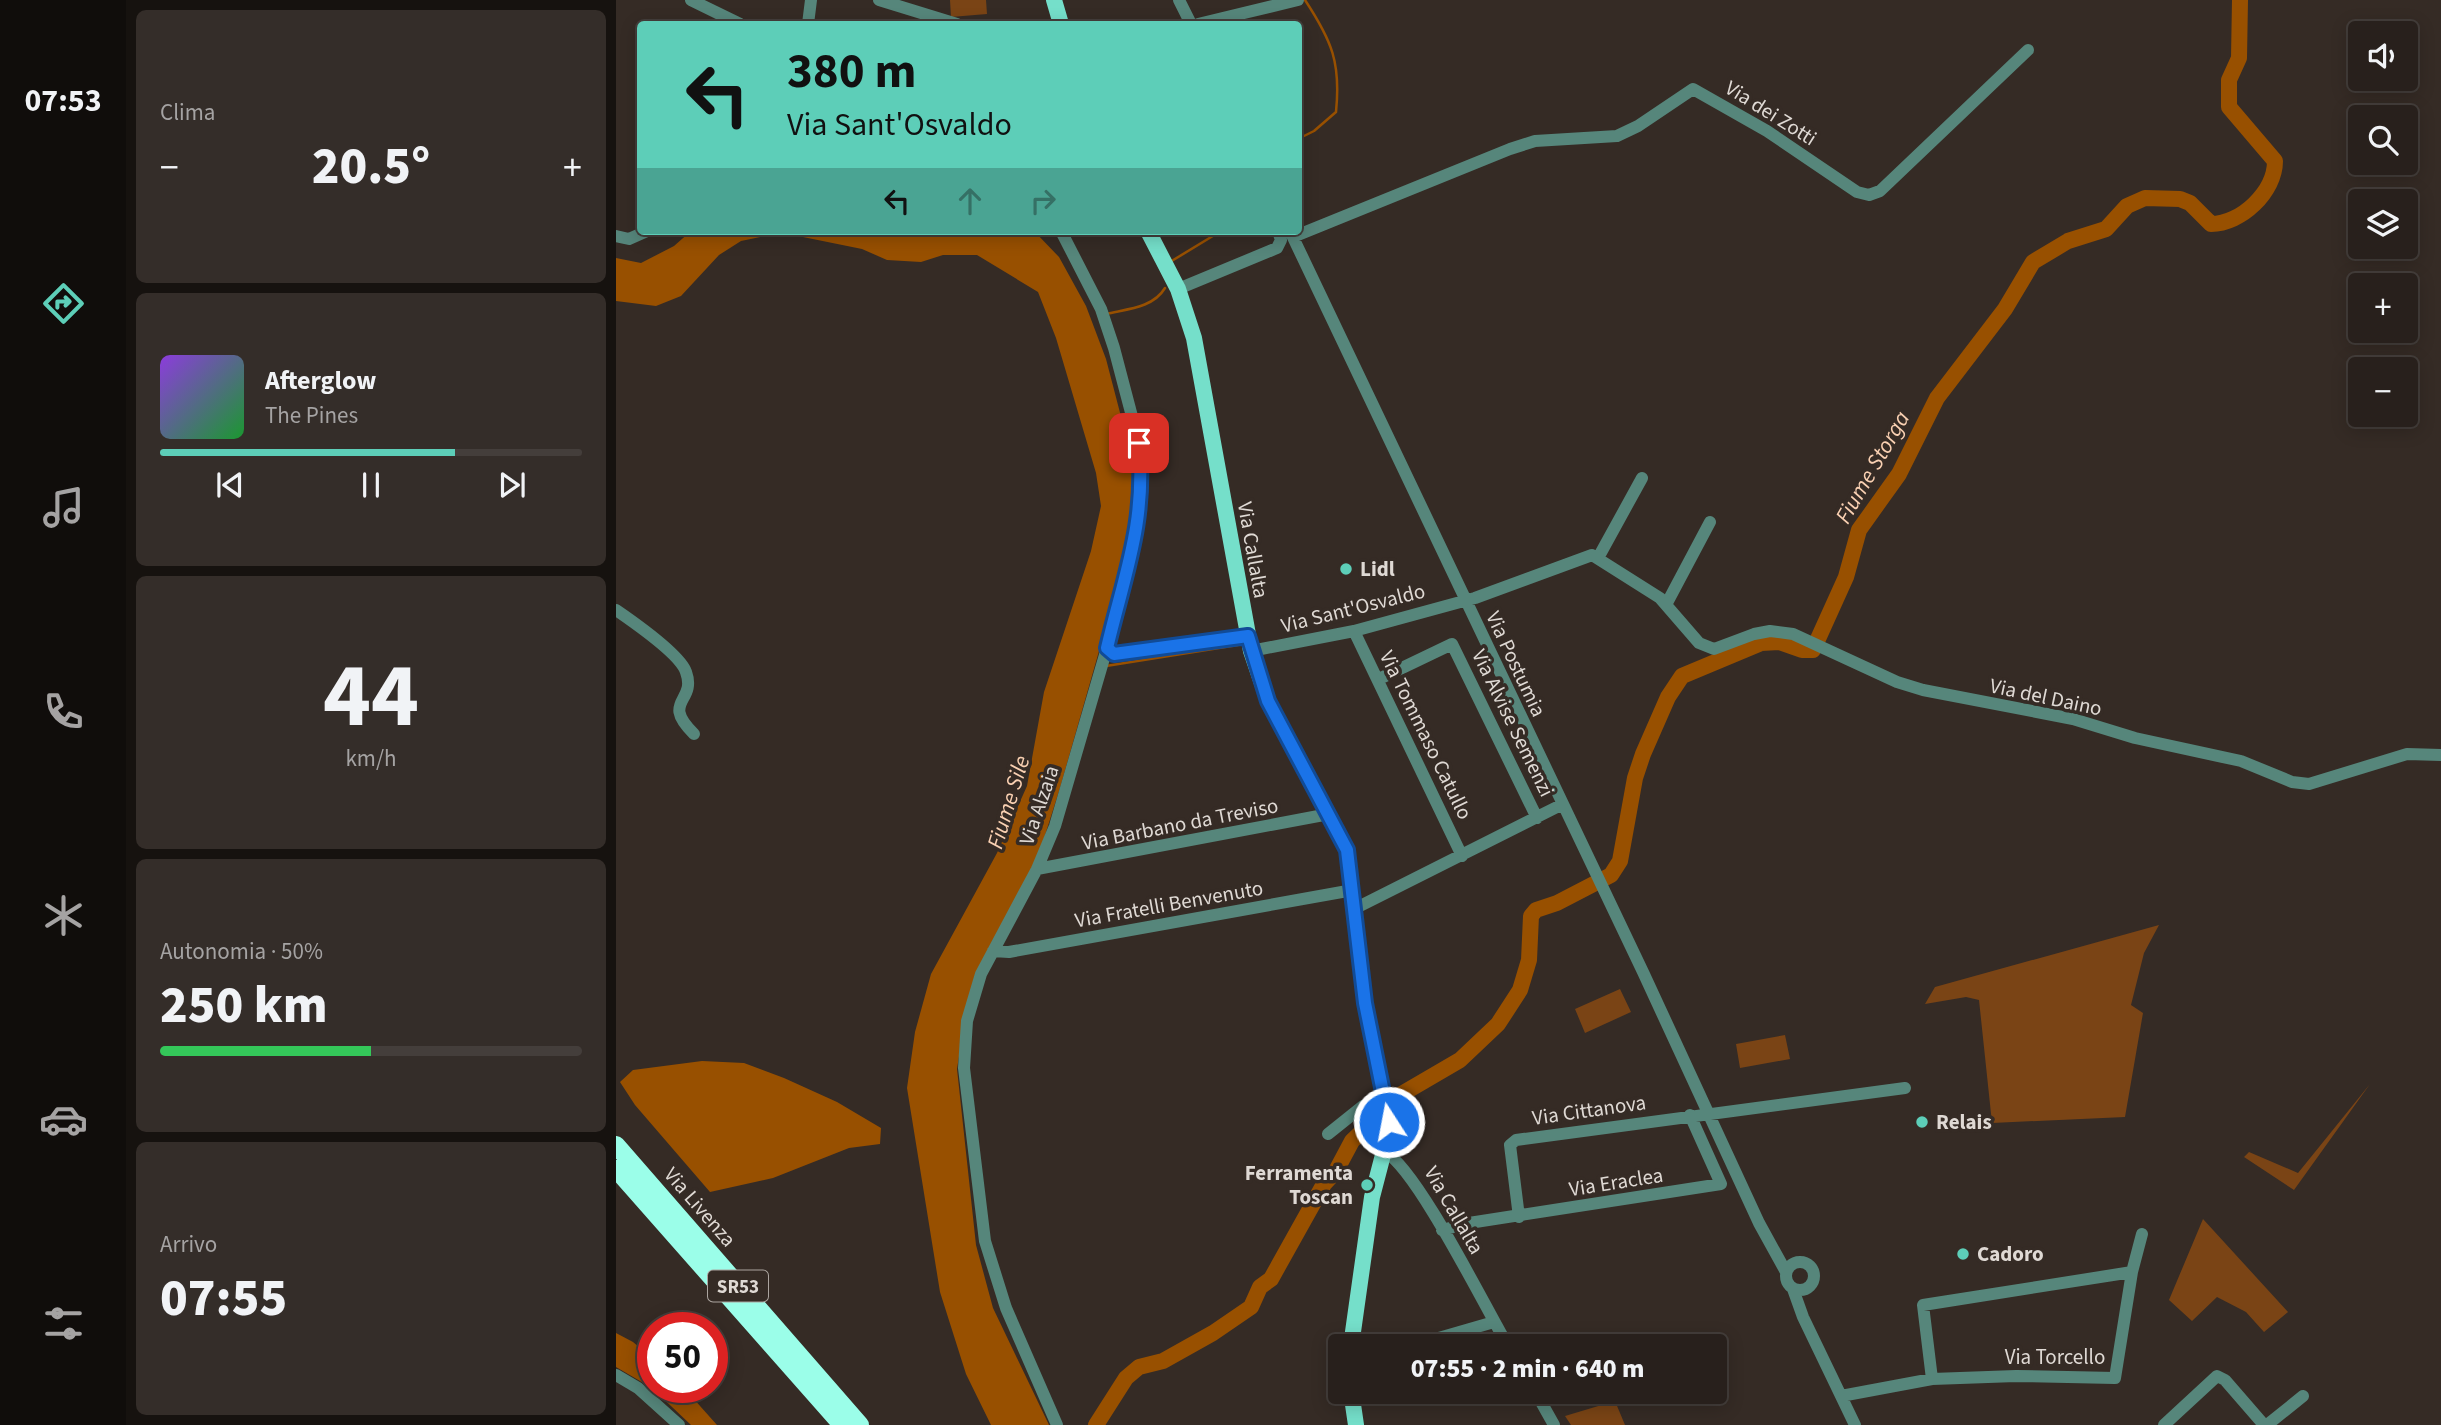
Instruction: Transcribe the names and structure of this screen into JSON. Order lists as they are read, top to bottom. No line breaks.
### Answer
{"streets":{"highway":["Via Livenza","SR53"],"main road":["Via Callalta"],"street":["Via dei Zotti","Via Sant'Osvaldo","Via Postumia","Via del Daino","Via Alvise Semenzi","Via Tommaso Catullo","Via Alzaia","Via Barbano da Treviso","Via Fratelli Benvenuto","Via Cittanova","Via Eraclea","Via Torcello"]},"crossings":[["Via Callalta","Via Sant'Osvaldo"],["Via Callalta","Via Barbano da Treviso"],["Via Callalta","Via Fratelli Benvenuto"],["Via Callalta","Via Eraclea"],["Via Sant'Osvaldo","Via Postumia"],["Via Sant'Osvaldo","Via Tommaso Catullo"],["Via Sant'Osvaldo","Via Alzaia"],["Via Postumia","Via Cittanova"],["Via Postumia","Via Torcello"],["Via Alvise Semenzi","Via Tommaso Catullo"],["Via Alzaia","Via Barbano da Treviso"],["Via Alzaia","Via Fratelli Benvenuto"],["Via Cittanova","Via Eraclea"]],"water":["Fiume Storga","Fiume Sile"],"places":["Lidl","Relais","Ferramenta Toscan","Cadoro"],"page":{"tabs":"07:53","tile":["Clima",["44","km/h"],["Autonomia · 50%","250 km"],["Arrivo","07:55"]],"map_buttons":["+","−"],"turn":["380 m","Via Sant'Osvaldo"],"heat":["−","20.5°","+"],"song":["Afterglow","The Pines"],"limit":"50","trip":"07:55 · 2 min · 640 m"}}
